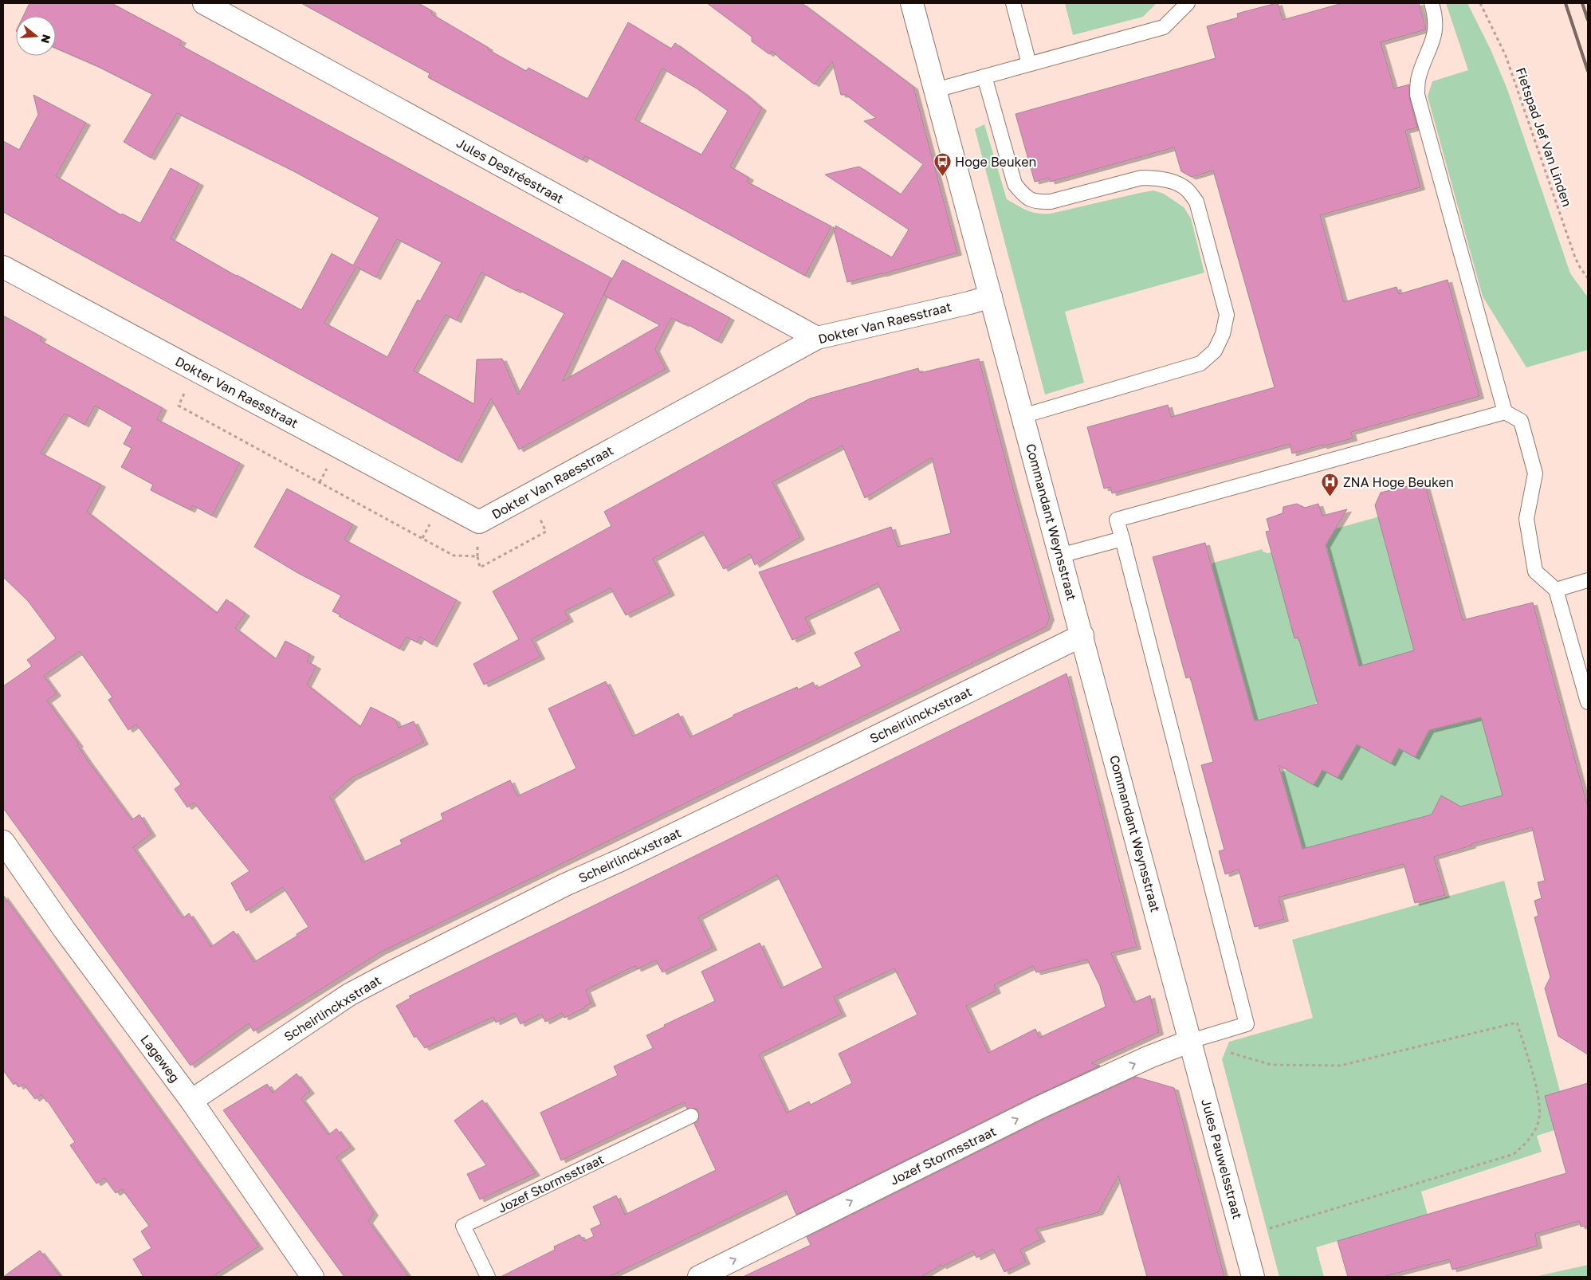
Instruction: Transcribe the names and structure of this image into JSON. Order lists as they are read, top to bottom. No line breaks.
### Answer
{"streets":{"street":["Jules Destréestraat","Dokter Van Raesstraat","Commandant Weynsstraat","Scheirlinckxstraat","Lageweg","Jozef Stormsstraat","Jules Pauwelsstraat"],"path":["Fietspad Jef Van Linden"]},"crossings":[["Jules Destréestraat","Dokter Van Raesstraat"],["Dokter Van Raesstraat","Commandant Weynsstraat"],["Commandant Weynsstraat","Scheirlinckxstraat"],["Commandant Weynsstraat","Jozef Stormsstraat"],["Commandant Weynsstraat","Jules Pauwelsstraat"],["Scheirlinckxstraat","Lageweg"],["Jozef Stormsstraat","Jules Pauwelsstraat"]],"one_way":["Jozef Stormsstraat"],"places":{"bus stop":["Hoge Beuken"],"hospital":["ZNA Hoge Beuken"]},"north":"right"}
